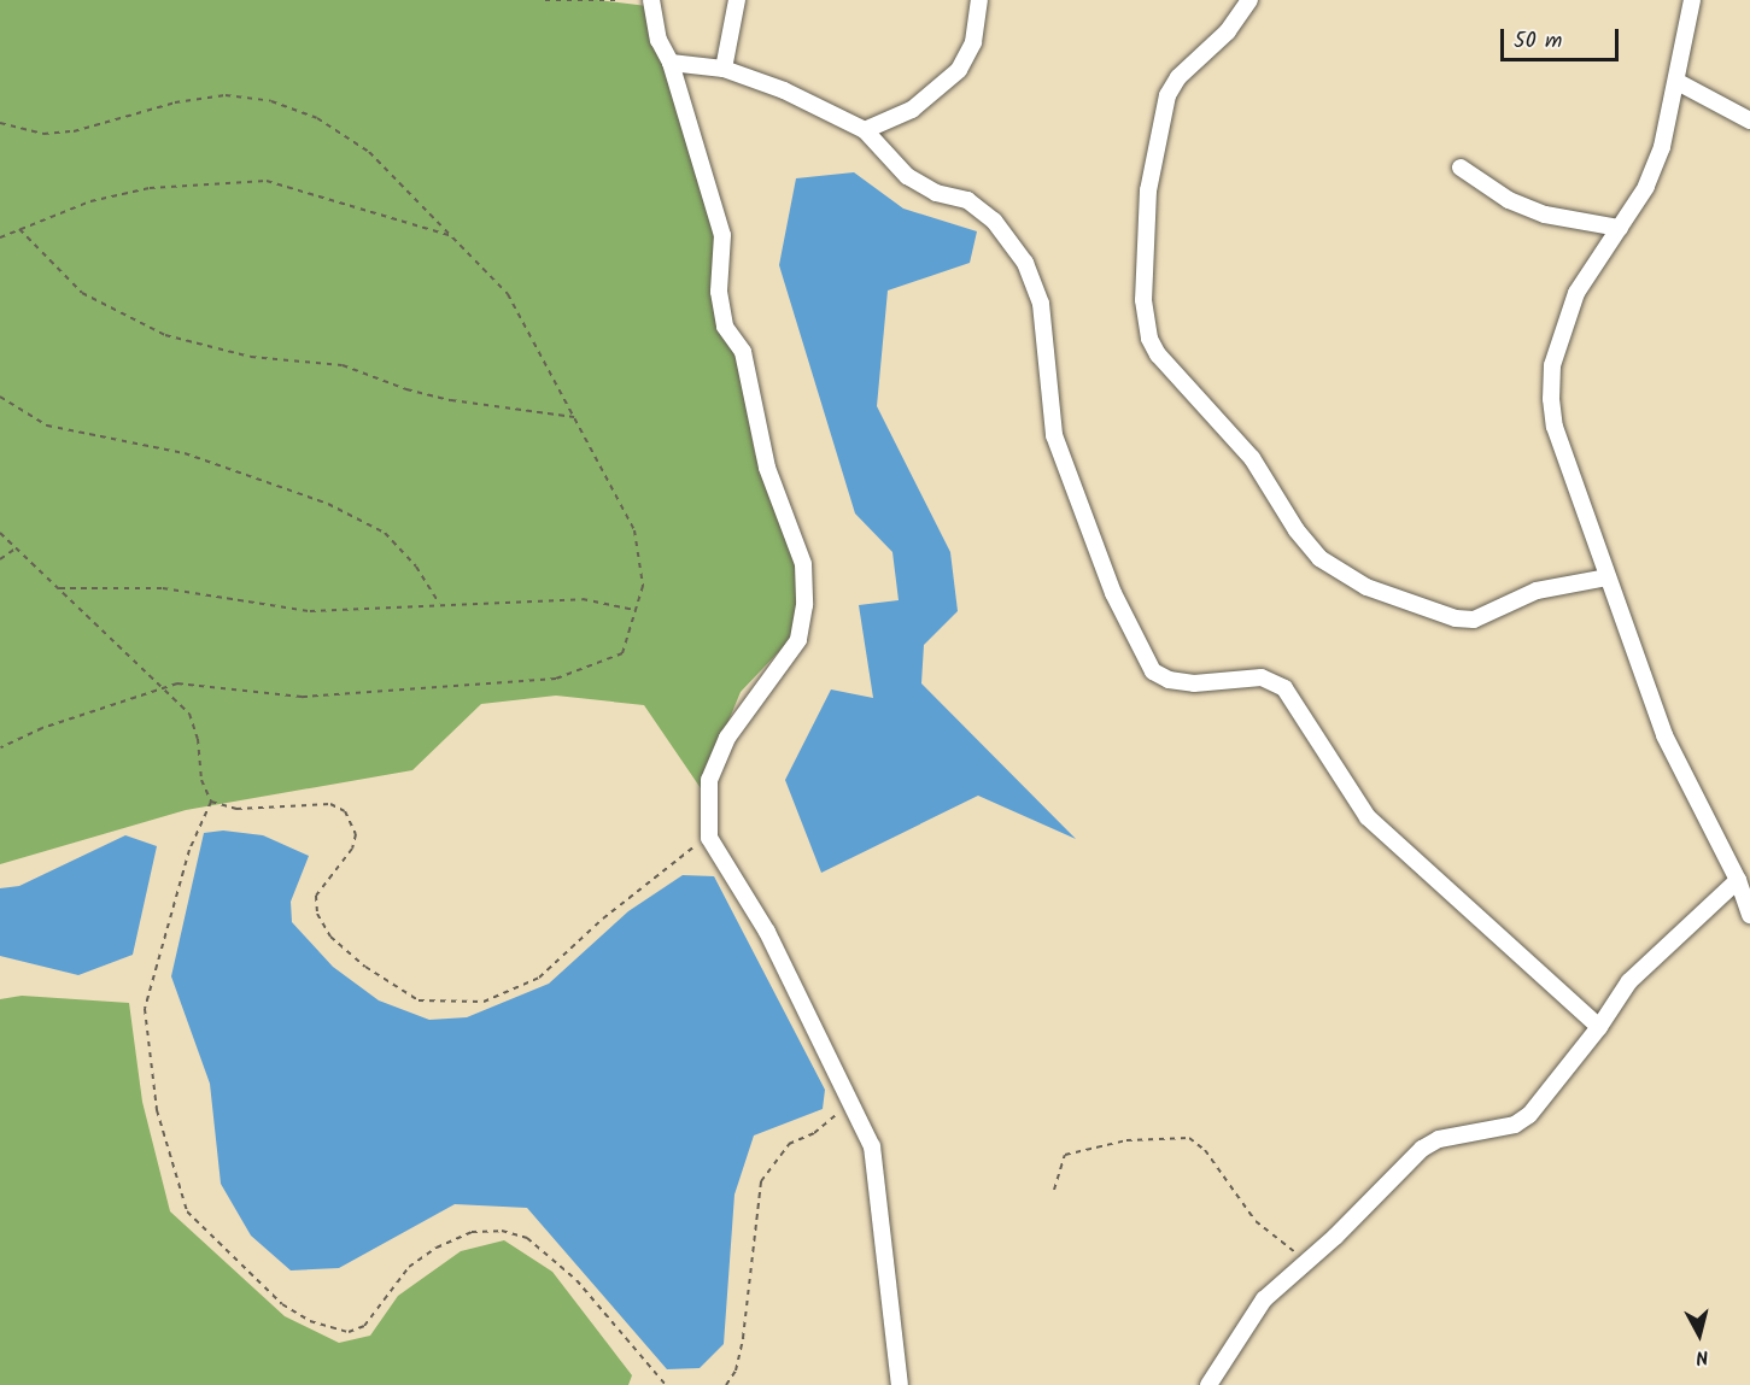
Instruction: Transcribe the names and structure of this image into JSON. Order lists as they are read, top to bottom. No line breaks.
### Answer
{"scale_bar":"50 m","north":"bottom"}
